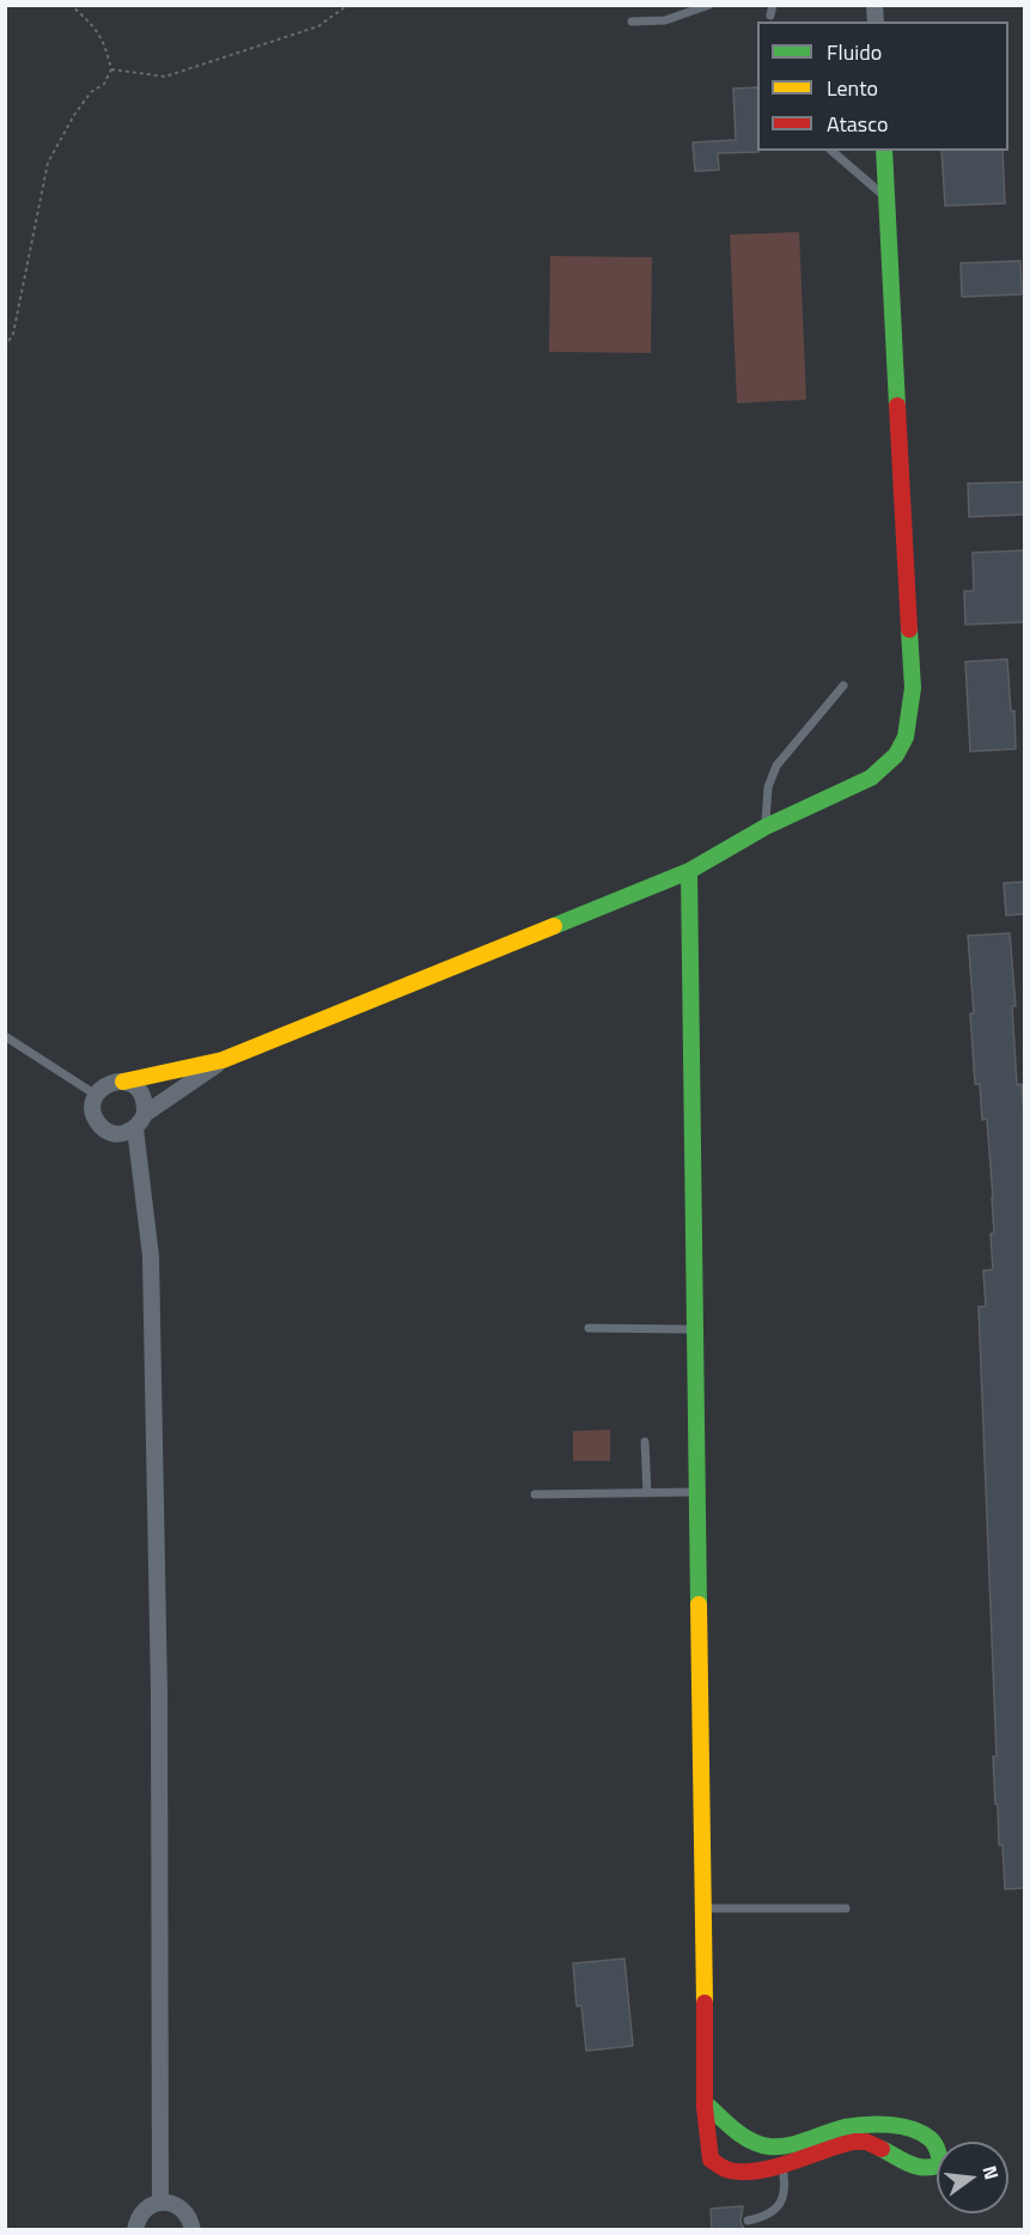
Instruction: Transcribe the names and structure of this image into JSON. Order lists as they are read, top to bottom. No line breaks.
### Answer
{"legend":["Fluido","Lento","Atasco"],"north":"right"}
